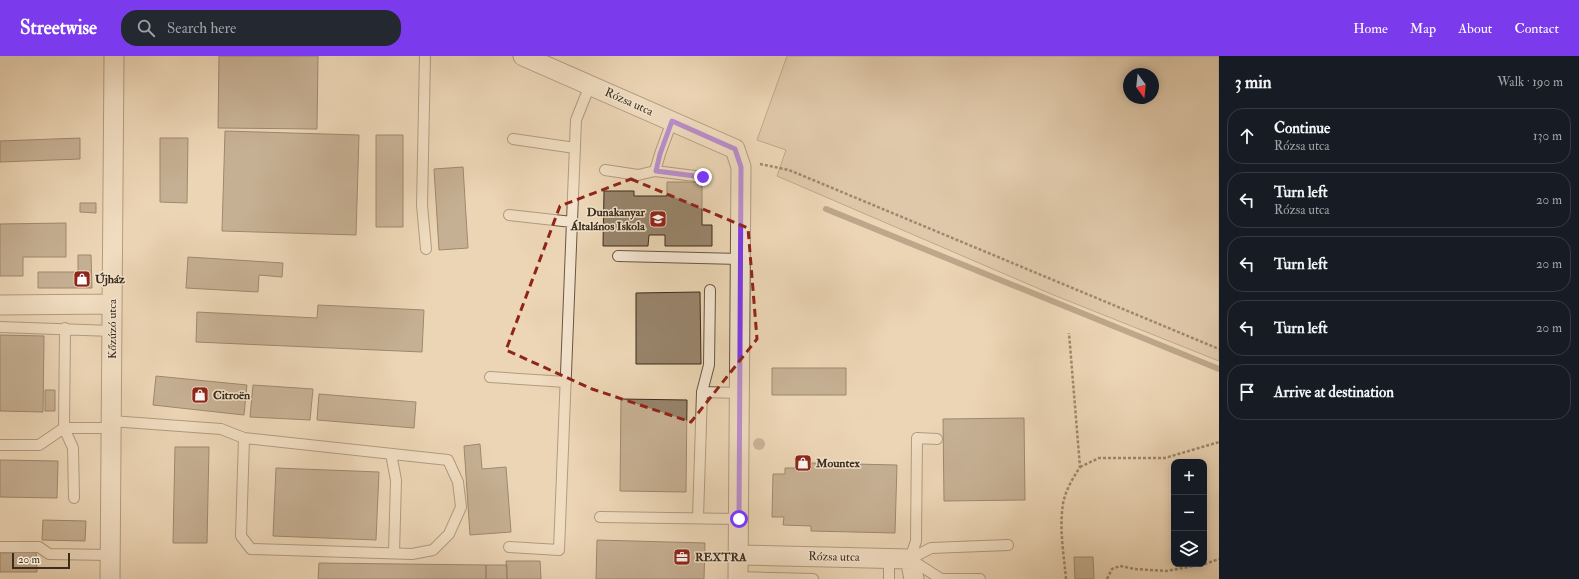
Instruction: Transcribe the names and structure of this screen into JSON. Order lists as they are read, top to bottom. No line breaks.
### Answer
{"streets":{"street":["Rózsa utca","Kőzúzó utca"]},"places":{"school or university":["Dunakanyar Általános Iskola"],"shop":["Újház","Citroën","Mountex"],"office":["REXTRA"]},"scale_bar":"20 m","north":"bottom","page":{"header":"Streetwise","search":"Search here","nav":["Home","Map","About","Contact"],"heading":["3 min","Walk · 190 m"],"list":[["Continue","Rózsa utca","130 m"],["Turn left","Rózsa utca","20 m"],["Turn left","20 m"],["Turn left","20 m"],"Arrive at destination"],"map_buttons":["+","−"],"scale":"20 m"}}
